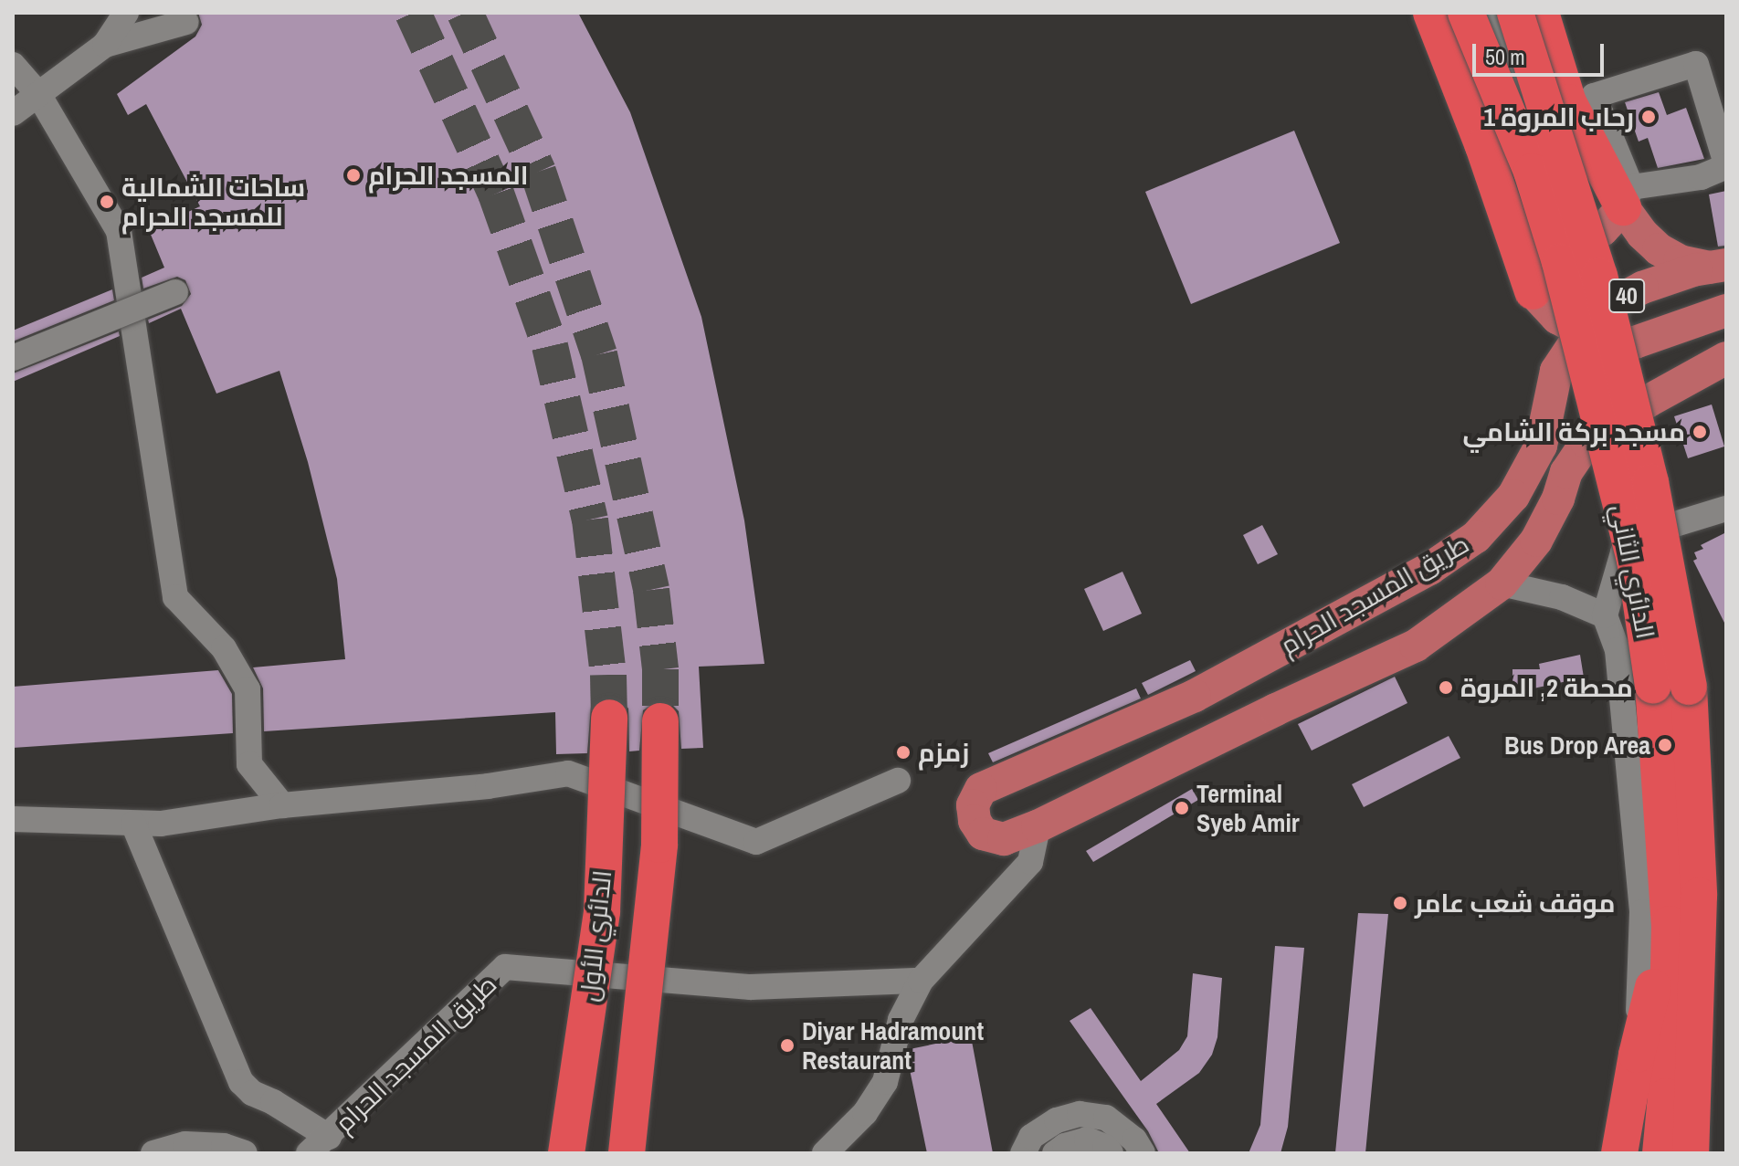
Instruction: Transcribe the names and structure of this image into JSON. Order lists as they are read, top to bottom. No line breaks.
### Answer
{"streets":{"highway":["الدائري الثاني","الدائري الأول"],"main road":["40","طريق المسجد الحرام"]},"places":["رحاب المروة 1","المسجد الحرام","ساحات الشمالية للمسجد الحرام","مسجد بركة الشامي","محطة 2, المروة","Bus Drop Area","زمزم","Terminal Syeb Amir","موقف شعب عامر","Diyar Hadramount Restaurant"],"scale_bar":"50 m"}
